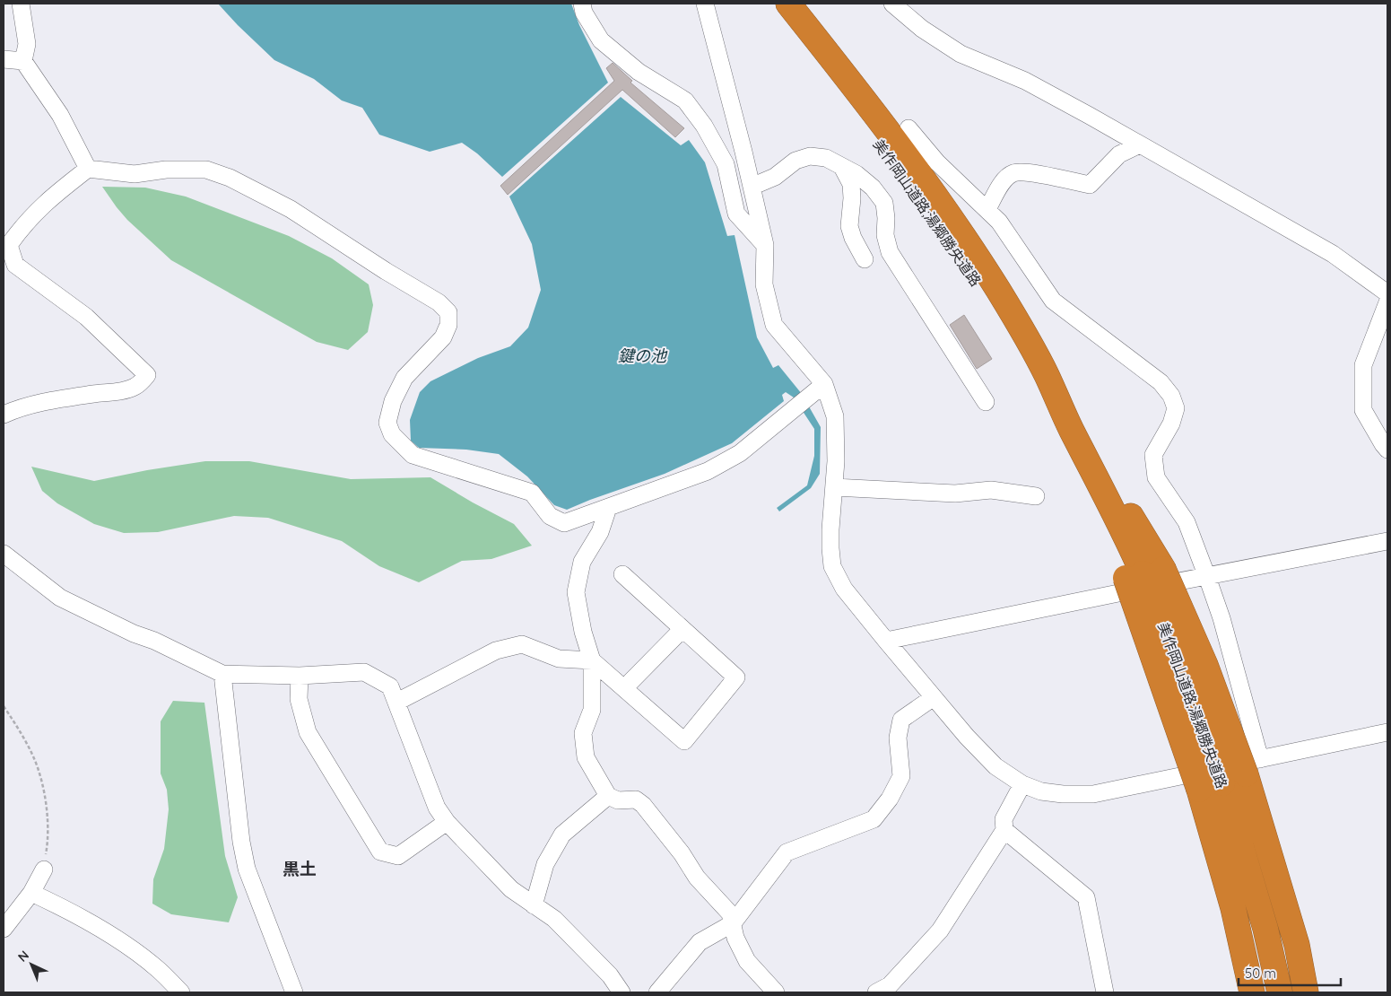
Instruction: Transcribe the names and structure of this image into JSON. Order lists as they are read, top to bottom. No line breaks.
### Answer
{"streets":{"highway":["美作岡山道路;湯郷勝央道路"]},"districts":["黒土"],"water":["鍵の池"],"scale_bar":"50 m","north":"top left"}
